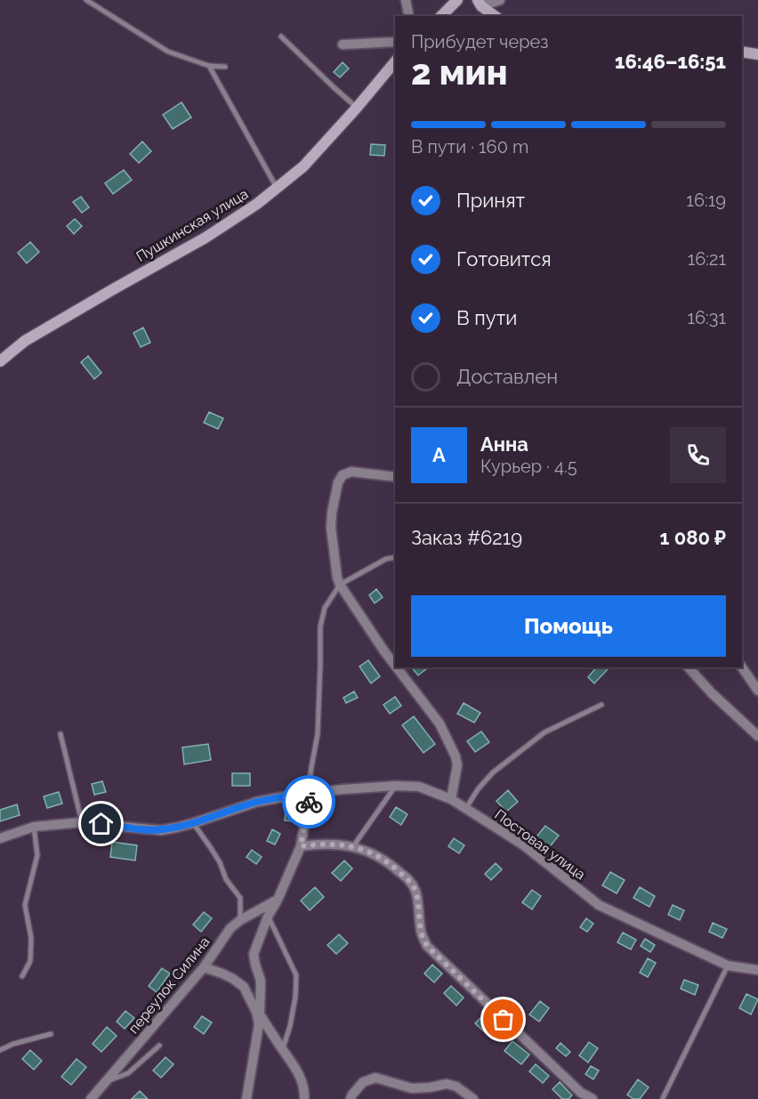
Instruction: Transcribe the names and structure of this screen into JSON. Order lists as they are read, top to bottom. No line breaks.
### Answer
{"streets":{"main road":["Пушкинская улица"],"street":["Постовая улица","переулок Силина"]},"page":{"heading":["2 мин","Прибудет через","16:46–16:51"],"panel":["Анна","Курьер · 4.5","Заказ #6219","1 080 ₽"],"bar":"В пути · 160 m","list":[["Принят","16:19"],["Готовится","16:21"],["В пути","16:31"],"Доставлен"],"round":"А","buttons":"Помощь"}}
